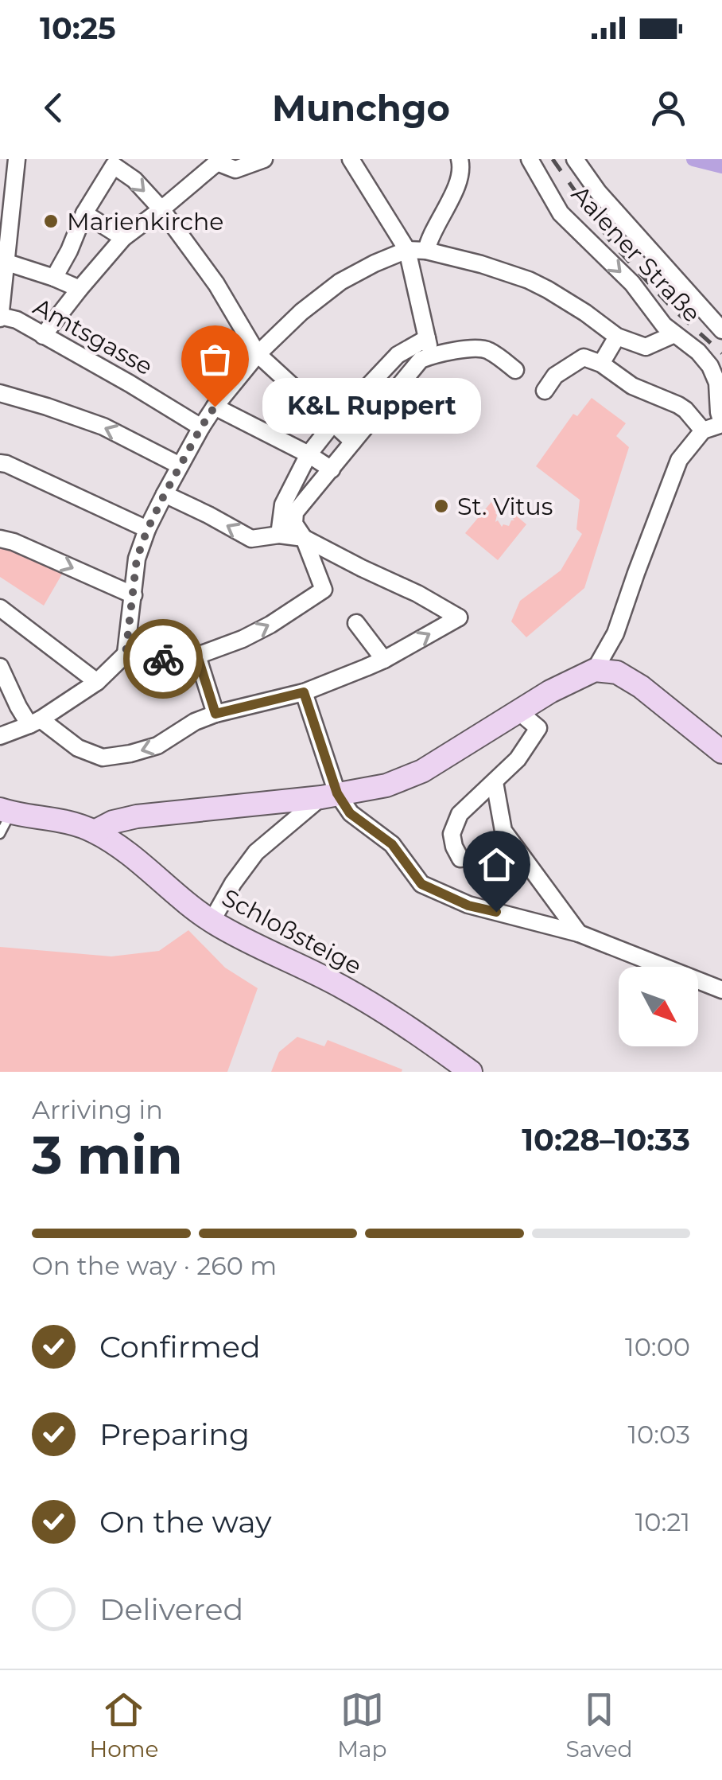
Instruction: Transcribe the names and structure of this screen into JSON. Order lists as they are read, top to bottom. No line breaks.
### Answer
{"streets":{"street":["Aalener Straße","Amtsgasse","Schloßsteige"]},"places":["Marienkirche","K&L Ruppert","St. Vitus"],"north":"bottom right","page":{"status":"10:25","header":"Munchgo","bubble":"K&L Ruppert","heading":["3 min","Arriving in","10:28–10:33"],"bar":"On the way · 260 m","list":[["Confirmed","10:00"],["Preparing","10:03"],["On the way","10:21"],"Delivered"],"tabs":["Home","Map","Saved"]}}
